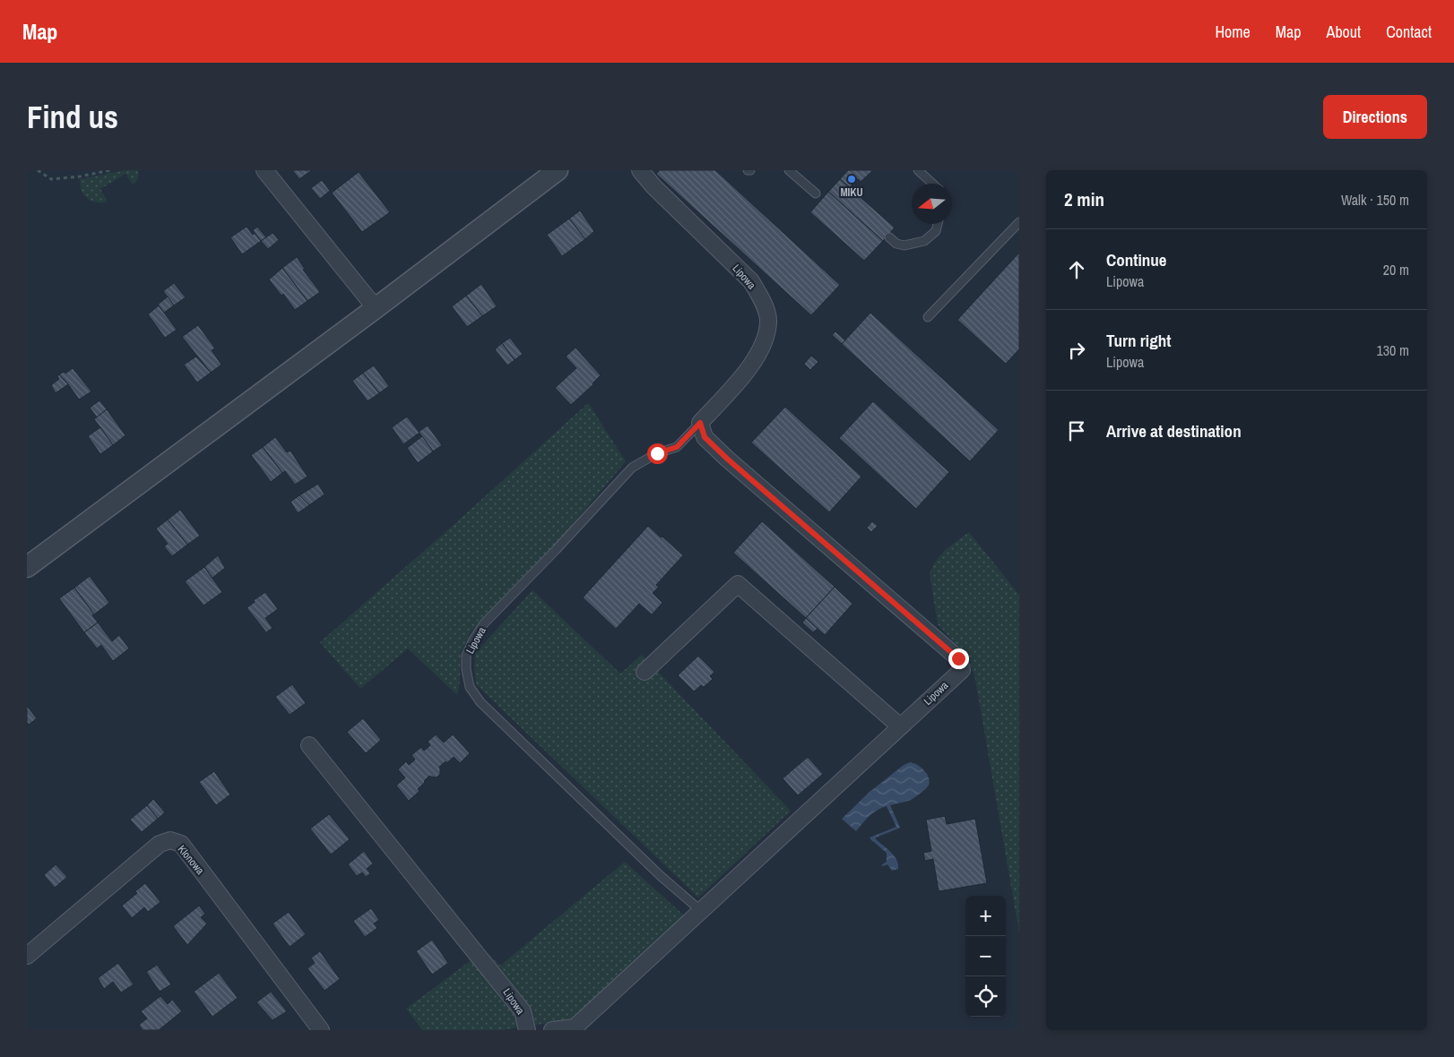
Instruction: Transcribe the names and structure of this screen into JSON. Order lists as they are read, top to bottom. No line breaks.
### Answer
{"streets":{"street":["Lipowa","Klonowa"]},"places":["MIKU"],"north":"left","page":{"header":"Map","nav":["Home","Map","About","Contact"],"buttons":"Directions","title":"Find us","heading":["2 min","Walk · 150 m"],"list":[["Continue","Lipowa","20 m"],["Turn right","Lipowa","130 m"],"Arrive at destination"],"map_buttons":["+","−"]}}
